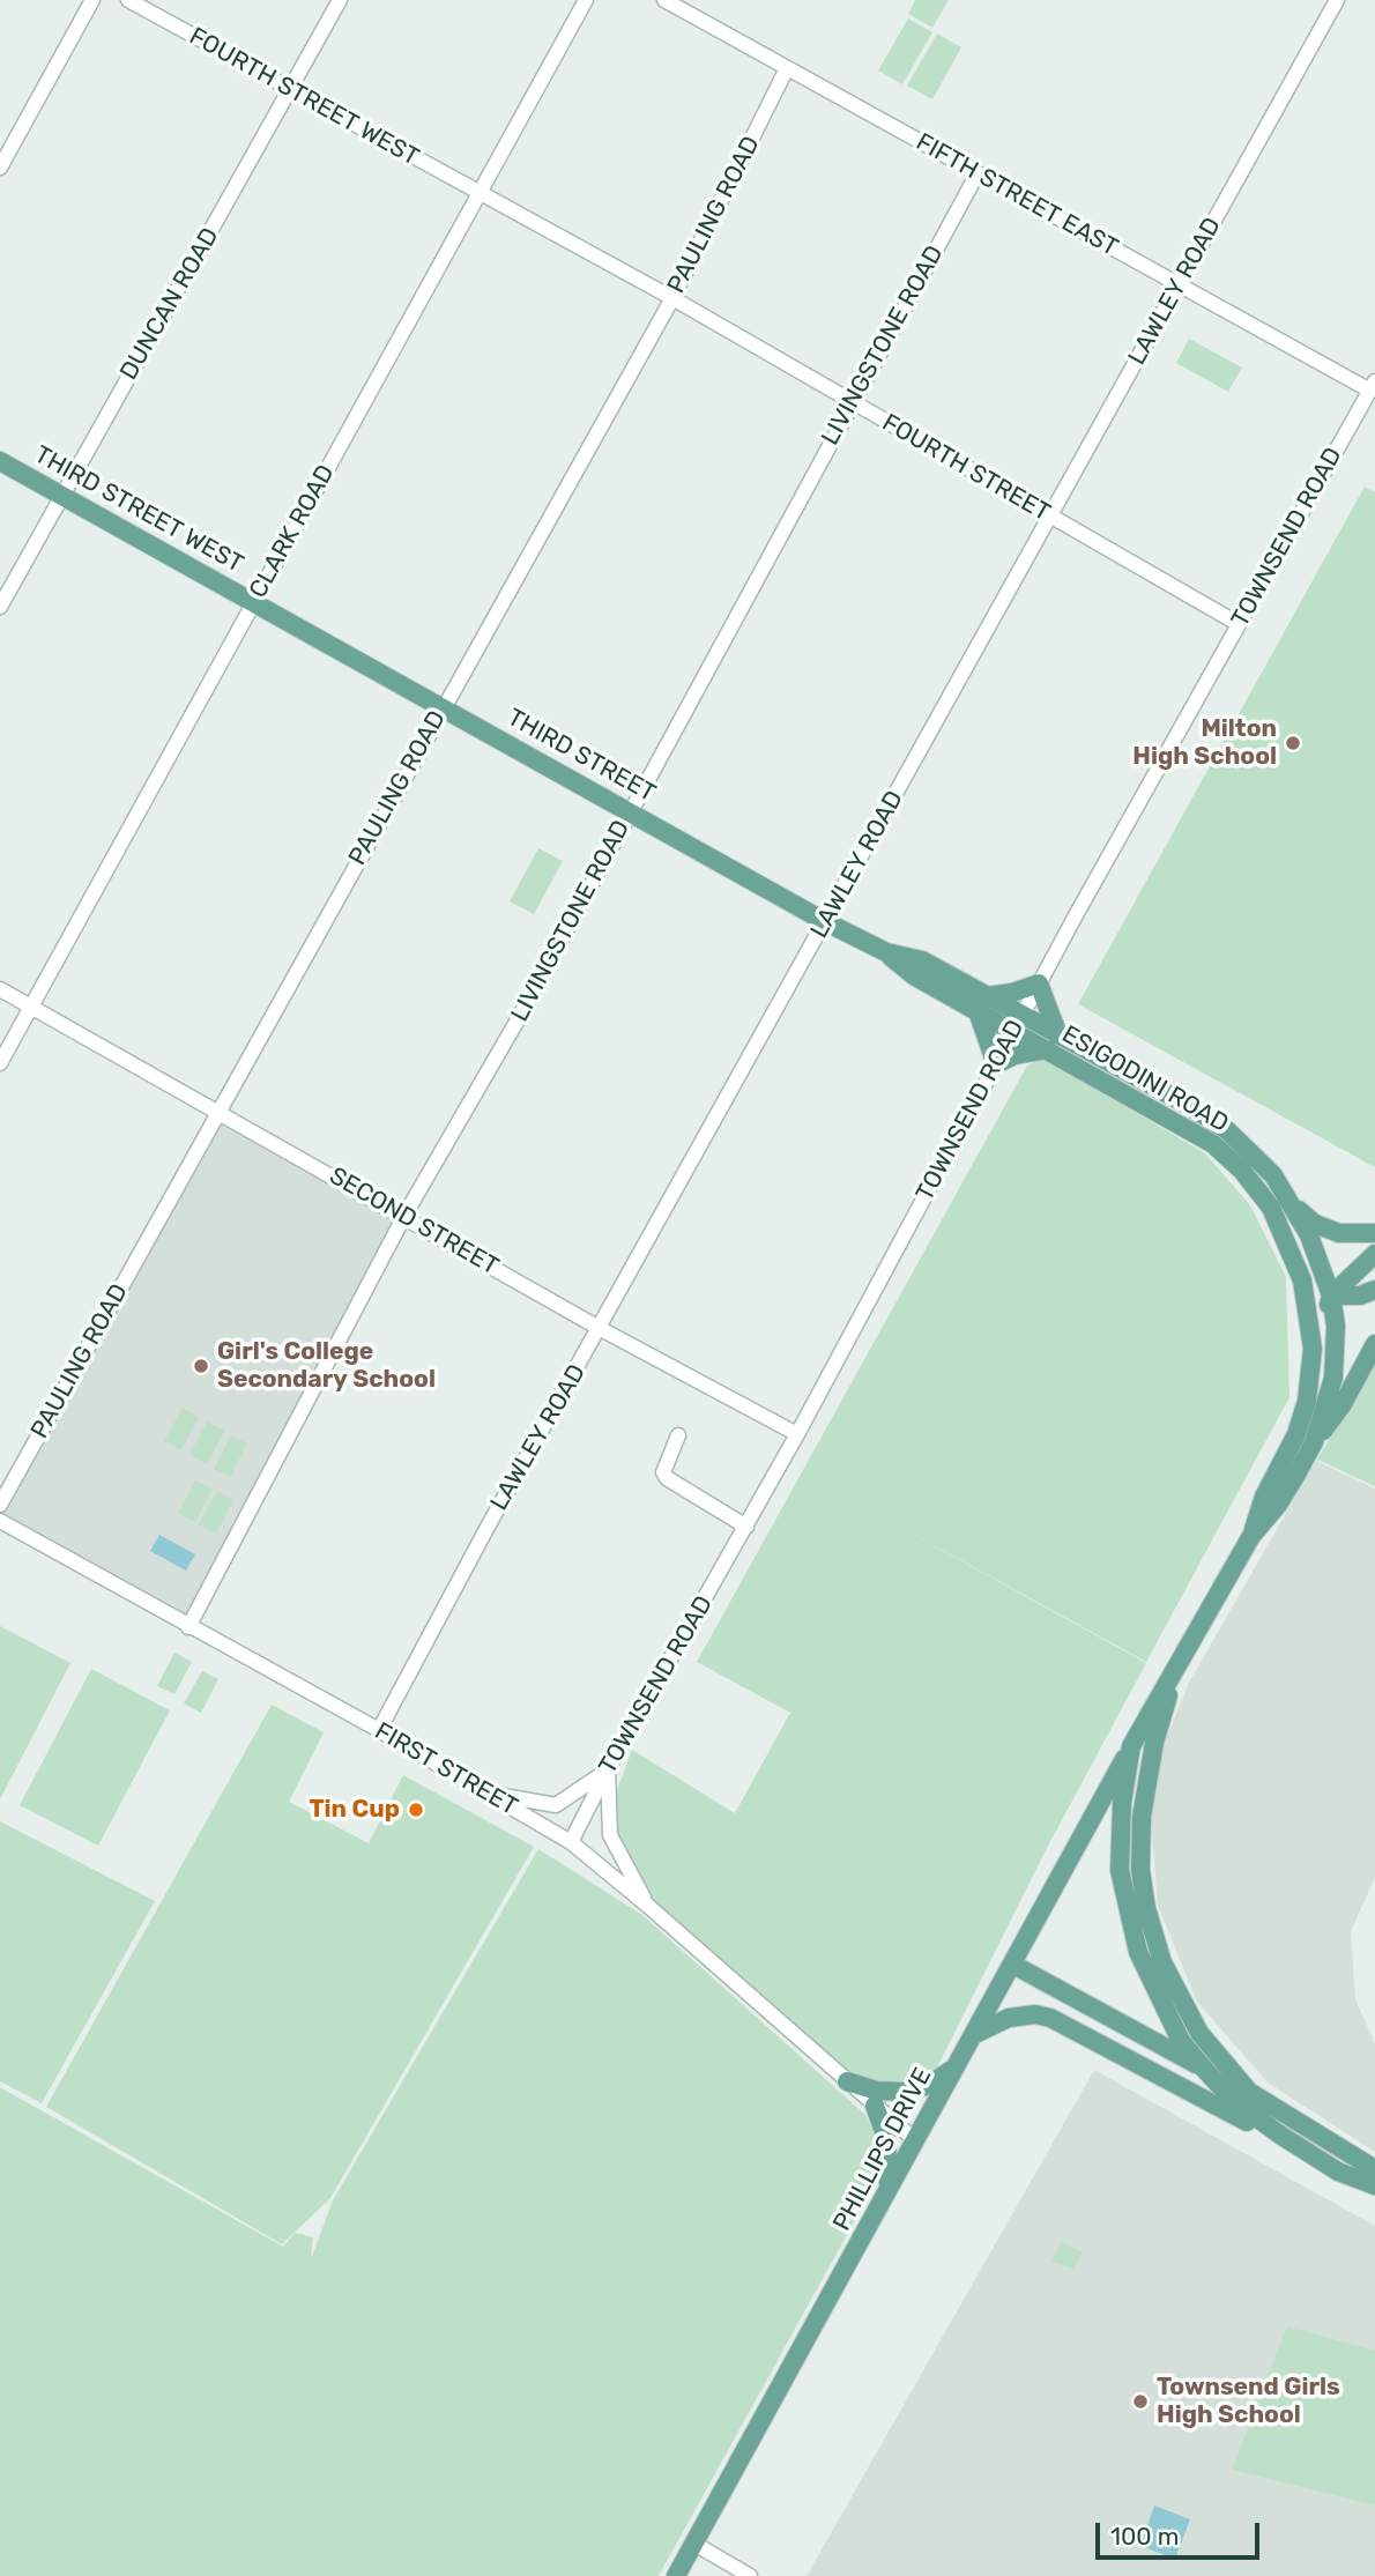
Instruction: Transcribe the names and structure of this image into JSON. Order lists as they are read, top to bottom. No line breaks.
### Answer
{"streets":{"main road":["THIRD STREET WEST","THIRD STREET","ESIGODINI ROAD","PHILLIPS DRIVE"],"street":["FOURTH STREET WEST","FIFTH STREET EAST","PAULING ROAD","LAWLEY ROAD","DUNCAN ROAD","LIVINGSTONE ROAD","FOURTH STREET","CLARK ROAD","TOWNSEND ROAD","SECOND STREET","FIRST STREET"]},"crossings":[["FOURTH STREET WEST","DUNCAN ROAD"],["FOURTH STREET WEST","FOURTH STREET"],["FOURTH STREET WEST","CLARK ROAD"],["FIFTH STREET EAST","PAULING ROAD"],["FIFTH STREET EAST","LAWLEY ROAD"],["FIFTH STREET EAST","LIVINGSTONE ROAD"],["FIFTH STREET EAST","TOWNSEND ROAD"],["PAULING ROAD","FOURTH STREET"],["PAULING ROAD","THIRD STREET"],["PAULING ROAD","SECOND STREET"],["LAWLEY ROAD","FOURTH STREET"],["LAWLEY ROAD","THIRD STREET"],["LAWLEY ROAD","SECOND STREET"],["LAWLEY ROAD","FIRST STREET"],["DUNCAN ROAD","THIRD STREET WEST"],["LIVINGSTONE ROAD","FOURTH STREET"],["LIVINGSTONE ROAD","THIRD STREET"],["LIVINGSTONE ROAD","SECOND STREET"],["LIVINGSTONE ROAD","FIRST STREET"],["FOURTH STREET","CLARK ROAD"],["FOURTH STREET","TOWNSEND ROAD"],["THIRD STREET WEST","CLARK ROAD"],["THIRD STREET WEST","THIRD STREET"],["CLARK ROAD","THIRD STREET"],["CLARK ROAD","SECOND STREET"],["TOWNSEND ROAD","THIRD STREET"],["TOWNSEND ROAD","ESIGODINI ROAD"],["TOWNSEND ROAD","SECOND STREET"],["TOWNSEND ROAD","FIRST STREET"],["THIRD STREET","ESIGODINI ROAD"],["ESIGODINI ROAD","PHILLIPS DRIVE"],["FIRST STREET","PHILLIPS DRIVE"]],"places":["Milton High School","Girl's College Secondary School","Tin Cup","Townsend Girls High School"],"scale_bar":"100 m"}
